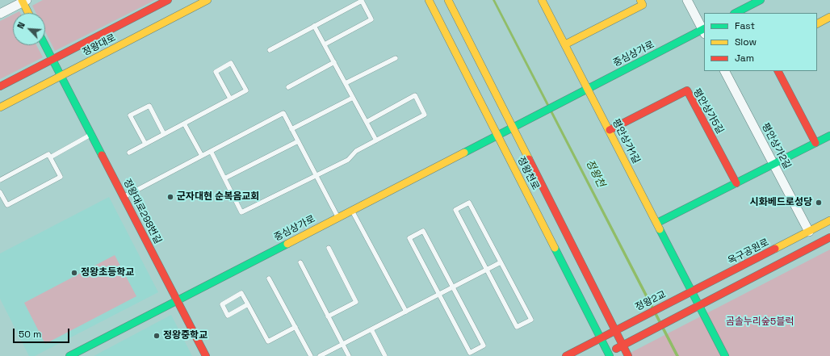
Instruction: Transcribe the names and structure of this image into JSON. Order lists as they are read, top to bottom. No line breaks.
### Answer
{"streets":{"street":["정왕대로","중심상가로","평안상가5길","평안상가1길","평안상가2길","정왕천로","정왕대로298번길","옥구공원로","정왕2교"]},"crossings":[["정왕대로","정왕대로298번길"],["중심상가로","평안상가1길"],["중심상가로","정왕천로"],["중심상가로","정왕대로298번길"],["평안상가5길","평안상가1길"],["평안상가1길","옥구공원로"],["평안상가2길","옥구공원로"],["정왕천로","정왕2교"],["옥구공원로","정왕2교"]],"water":["정왕천"],"parks":["곰솔누리숲5블럭"],"places":["군자대현 순복음교회","시화베드로성당","정왕초등학교","정왕중학교"],"legend":["Fast","Slow","Jam"],"scale_bar":"50 m","north":"top left"}
